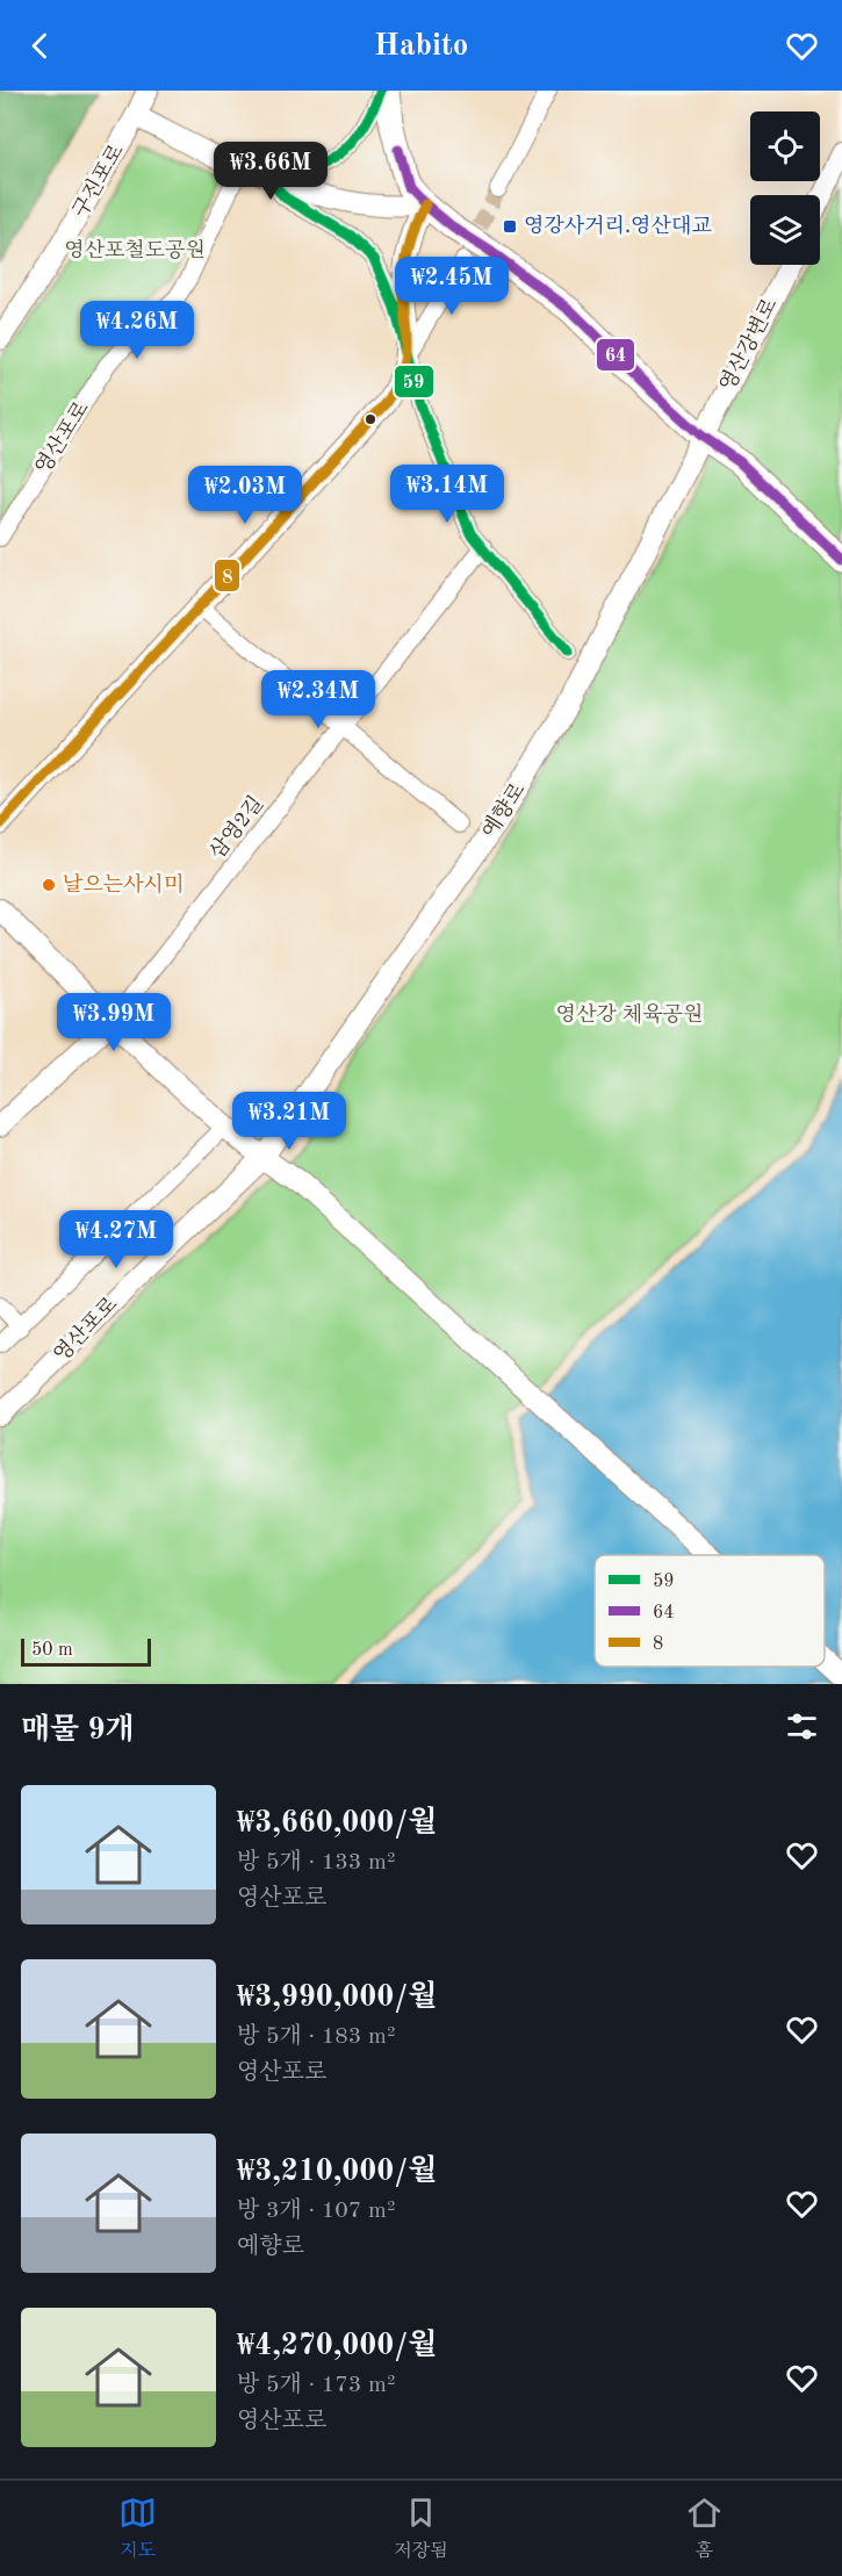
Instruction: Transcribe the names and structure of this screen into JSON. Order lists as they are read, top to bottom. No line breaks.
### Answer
{"streets":{"street":["구진포로","영산강변로","영산포로","예향로","삼영2길"]},"crossings":[["영산강변로","예향로"],["영산포로","예향로"]],"parks":["영산포철도공원","영산강 체육공원"],"places":{"transit":["영강사거리.영산대교"],"other":["날으는사시미"]},"lines":["transit line 59","transit line 64","transit line 8"],"legend":["59","64","8"],"scale_bar":"50 m","page":{"header":"Habito","price":["₩3.66M","₩2.45M","₩4.26M","₩3.14M","₩2.03M","₩2.34M","₩3.99M","₩3.21M","₩4.27M"],"scale":"50 m","heading":"매물 9개","list":[{"name":"₩3,660,000/월","note":"방 5개 · 133 m² · 영산포로"},{"name":"₩3,990,000/월","note":"방 5개 · 183 m² · 영산포로"},{"name":"₩3,210,000/월","note":"방 3개 · 107 m² · 예향로"},{"name":"₩4,270,000/월","note":"방 5개 · 173 m² · 영산포로"}],"tabs":["지도","저장됨","홈"]}}
